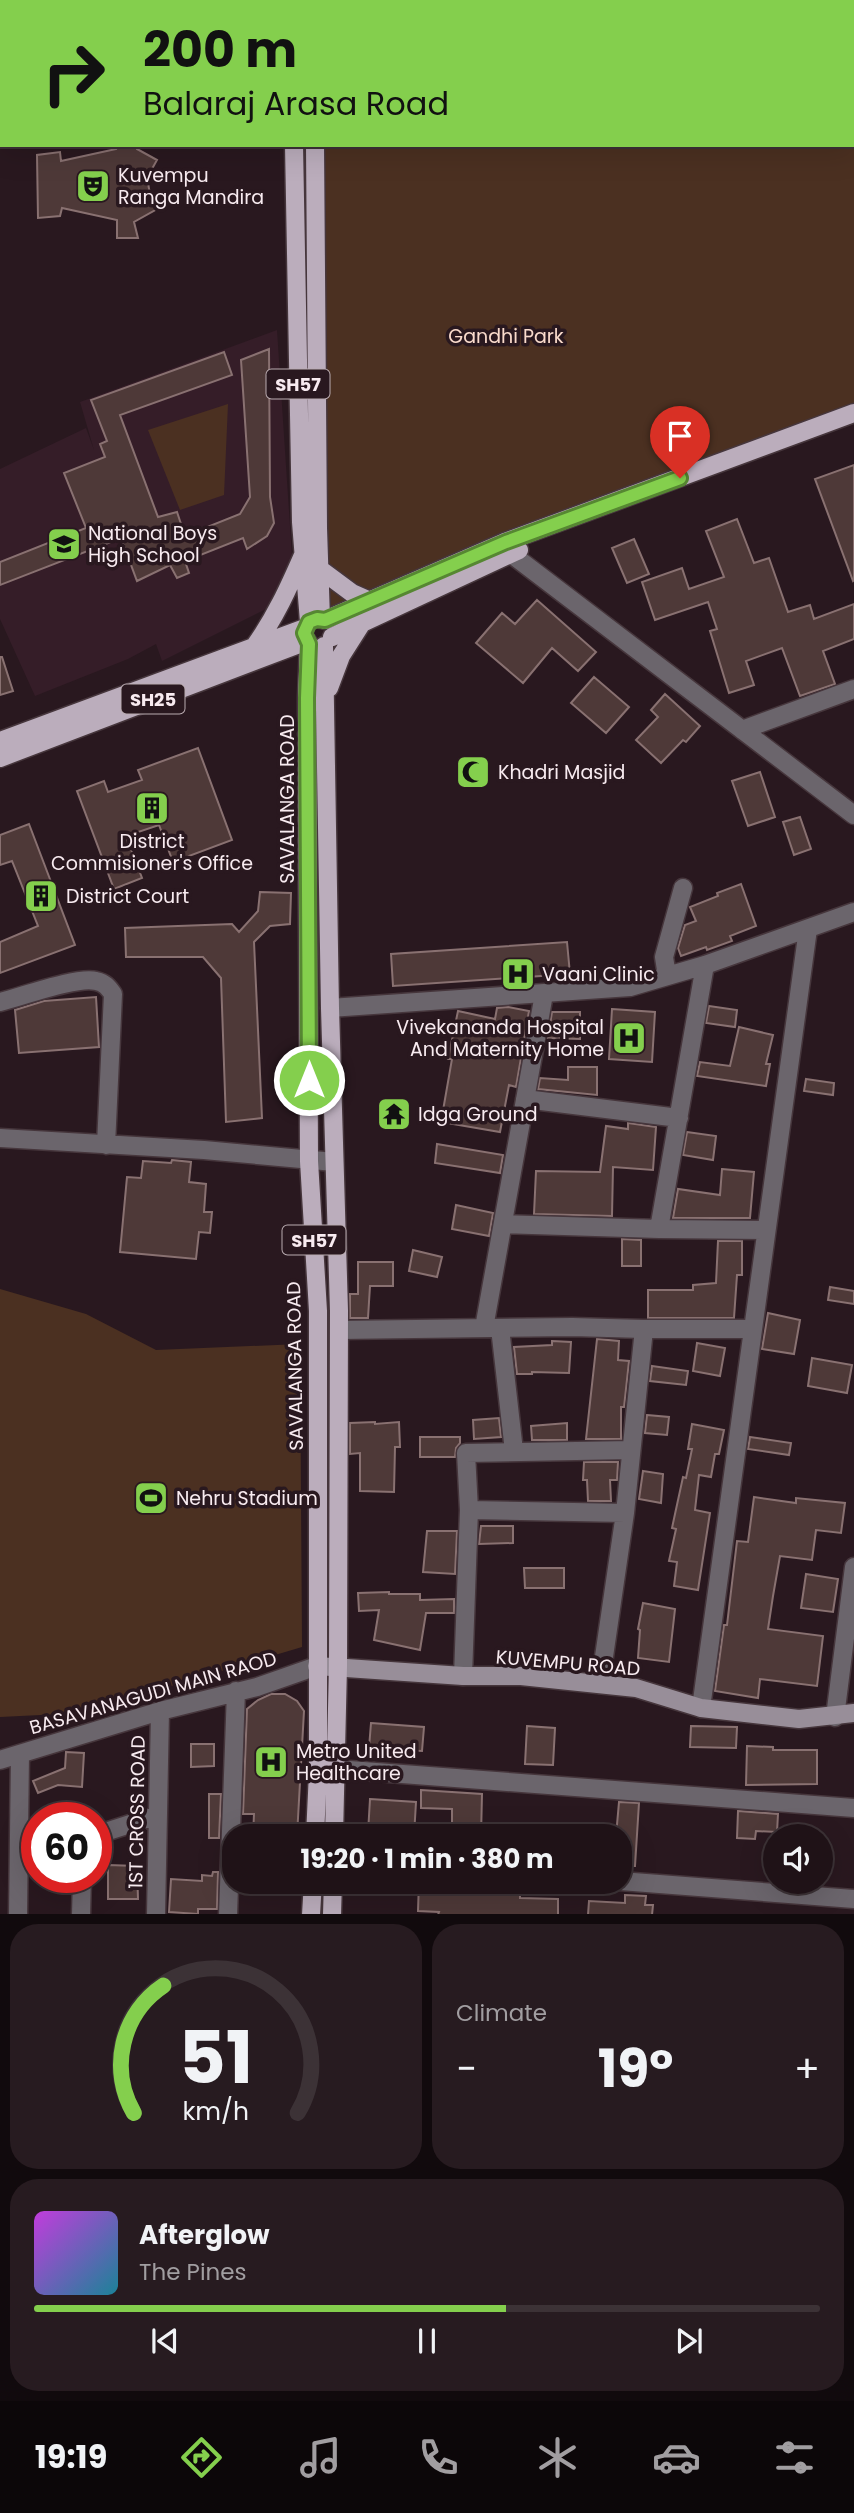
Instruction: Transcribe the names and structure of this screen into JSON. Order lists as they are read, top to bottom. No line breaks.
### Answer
{"streets":{"main road":["SH57","SH25","SAVALANGA ROAD","KUVEMPU ROAD"],"street":["BASAVANAGUDI MAIN RAOD","1ST CROSS ROAD"]},"crossings":[["SH25","SAVALANGA ROAD"],["SAVALANGA ROAD","KUVEMPU ROAD"],["SAVALANGA ROAD","BASAVANAGUDI MAIN RAOD"],["KUVEMPU ROAD","BASAVANAGUDI MAIN RAOD"],["BASAVANAGUDI MAIN RAOD","1ST CROSS ROAD"]],"parks":["Gandhi Park"],"places":{"theatre":["Kuvempu Ranga Mandira"],"school or university":["National Boys High School"],"mosque":["Khadri Masjid"],"building":["District Commisioner's Office","District Court"],"hospital":["Vaani Clinic","Vivekananda Hospital And Maternity Home","Metro United Healthcare"],"temple":["Idga Ground"],"sports":["Nehru Stadium"]},"page":{"turn":["200 m","Balaraj Arasa Road"],"limit":"60","trip":"19:20 · 1 min · 380 m","tile":"Climate","heat":["−","19°","+"],"song":["Afterglow","The Pines"],"tabs":"19:19","gauge":["51","km/h"]}}
